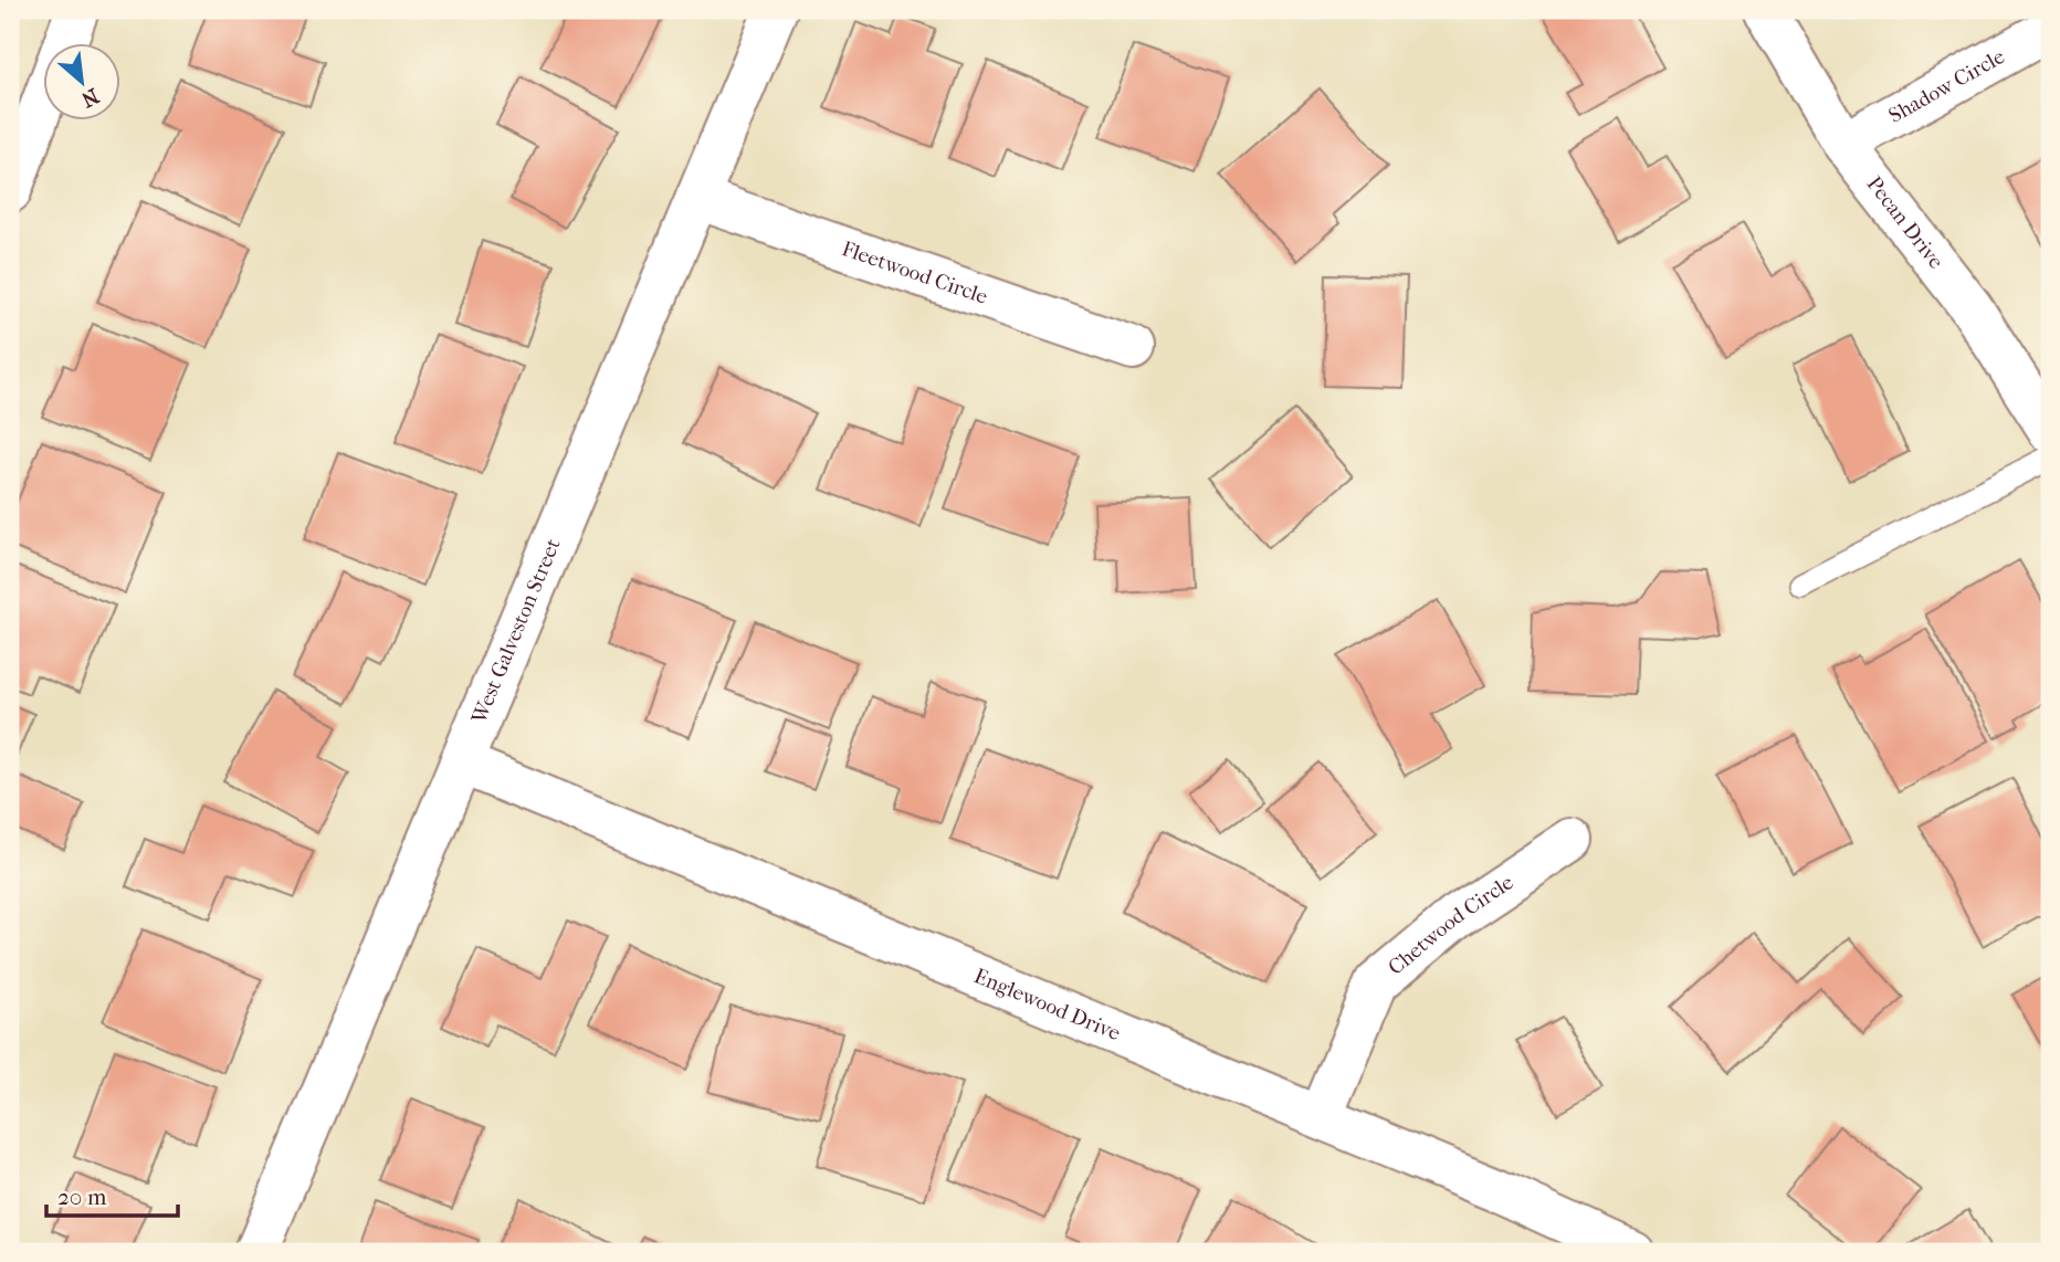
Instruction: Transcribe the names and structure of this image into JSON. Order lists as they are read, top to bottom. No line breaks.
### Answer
{"streets":{"street":["Shadow Circle","Pecan Drive","Fleetwood Circle","West Galveston Street","Chetwood Circle","Englewood Drive"]},"crossings":[["Shadow Circle","Pecan Drive"],["Fleetwood Circle","West Galveston Street"],["West Galveston Street","Englewood Drive"],["Chetwood Circle","Englewood Drive"]],"scale_bar":"20 m","north":"bottom right"}
